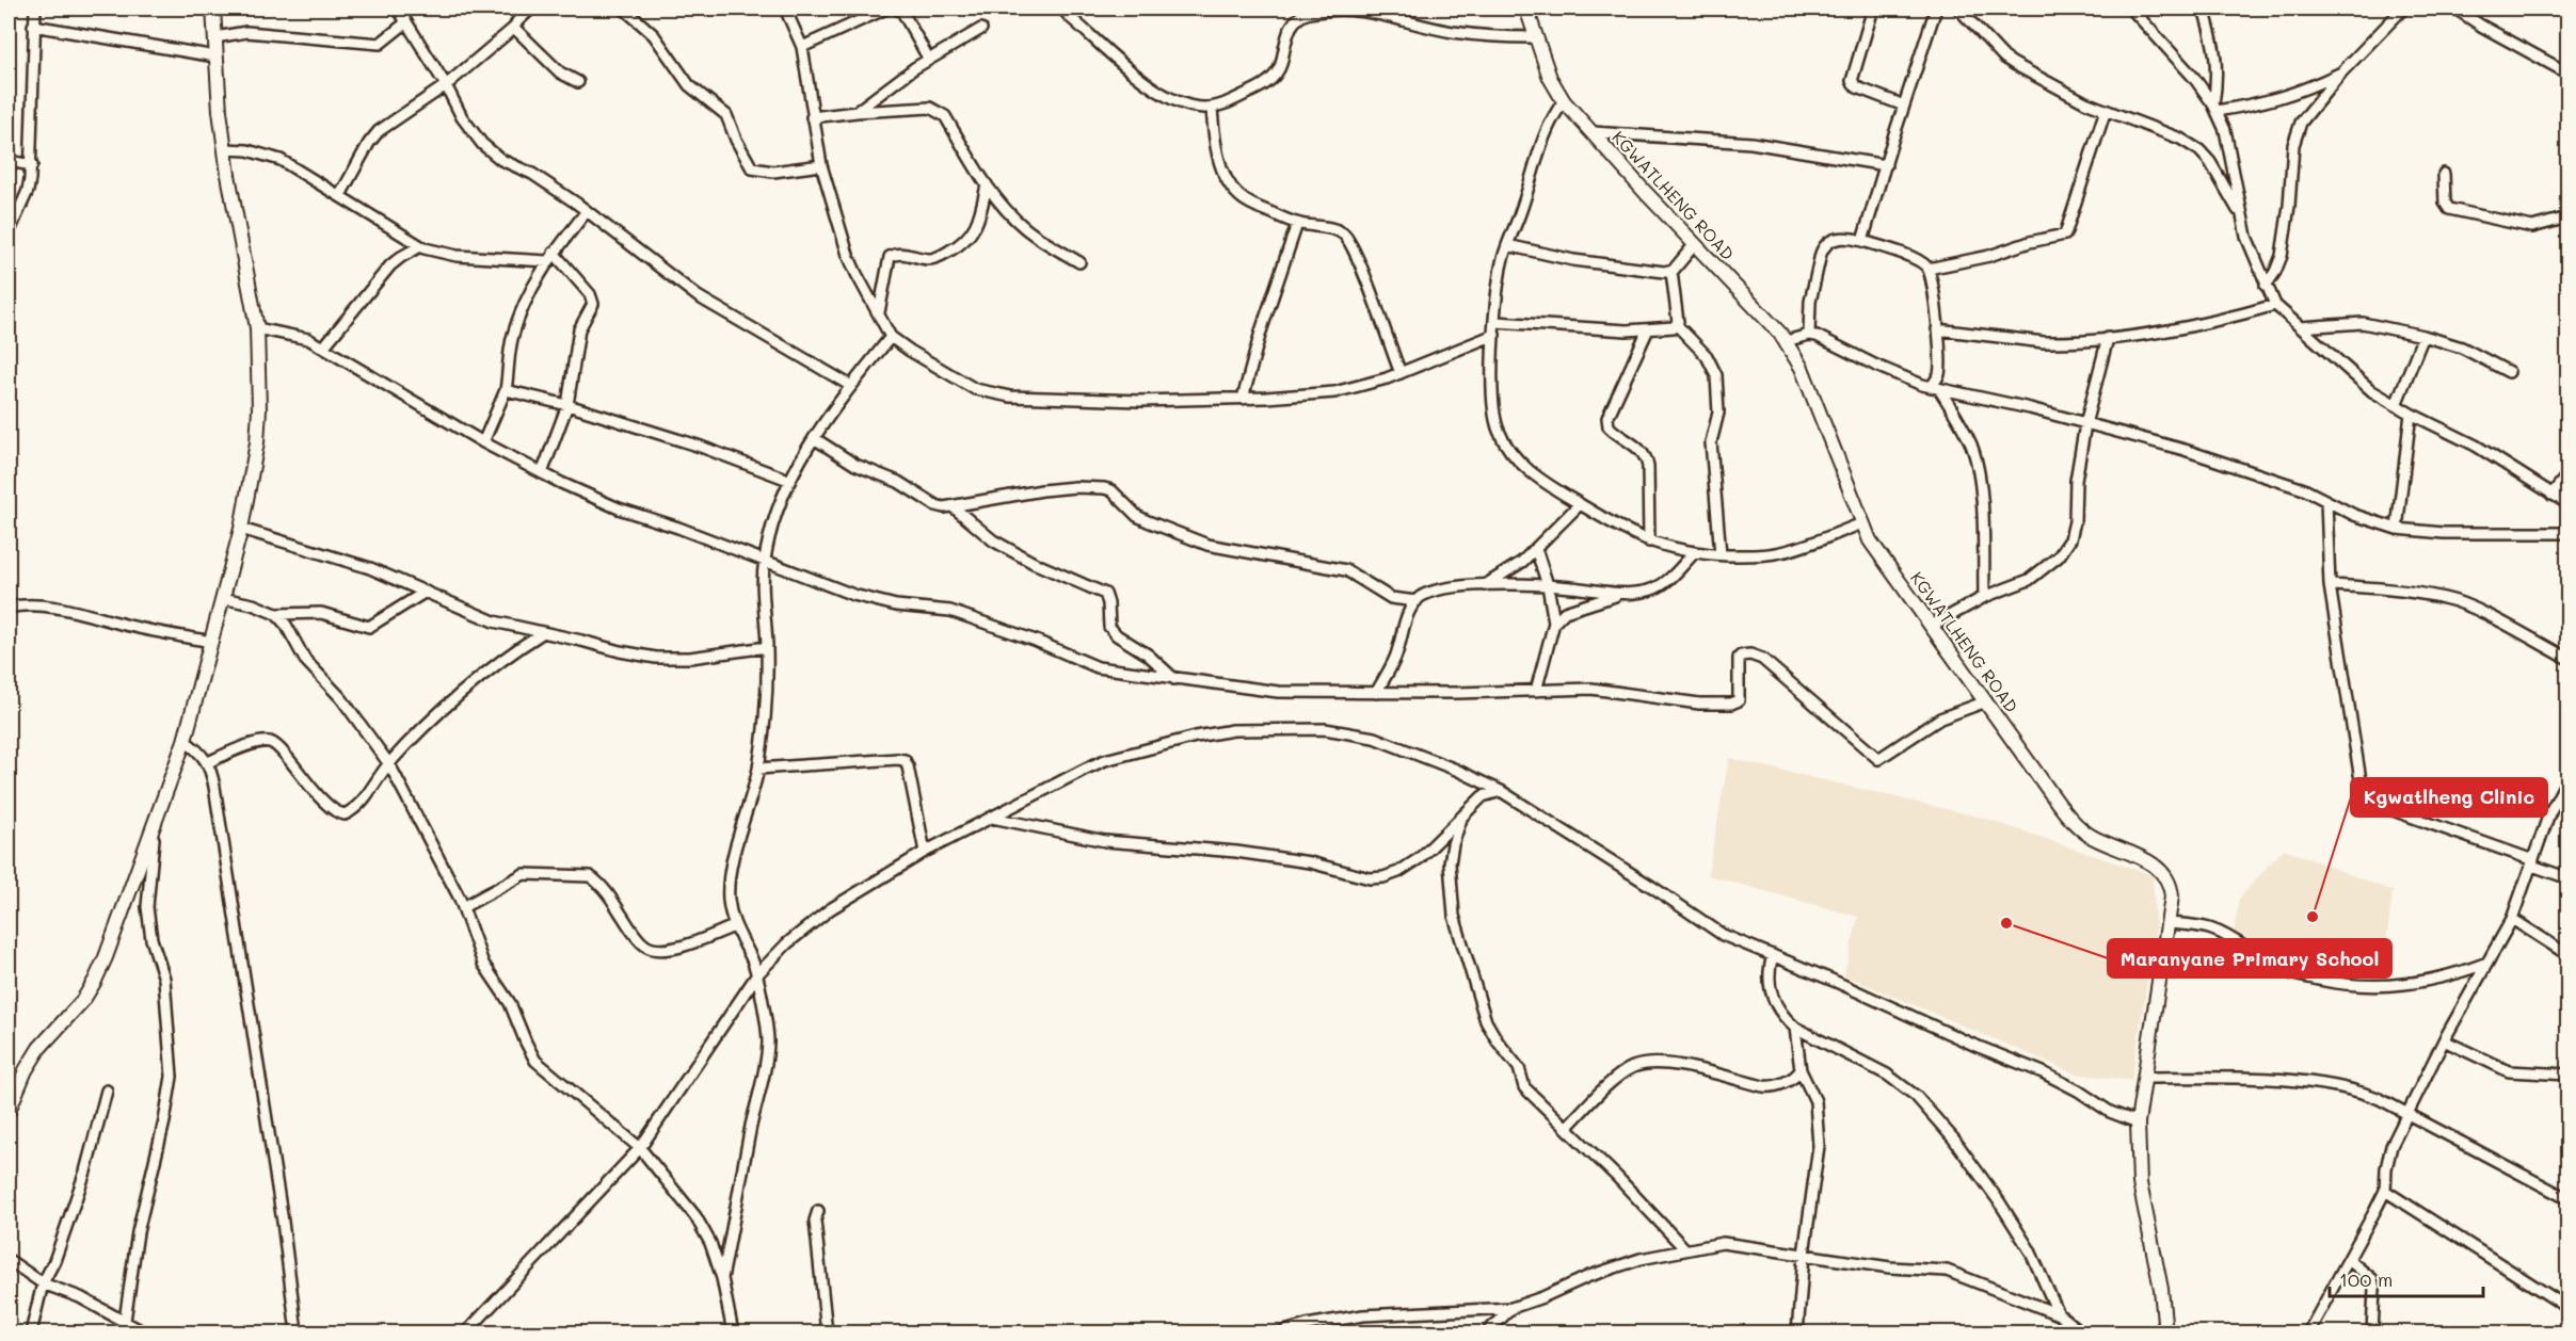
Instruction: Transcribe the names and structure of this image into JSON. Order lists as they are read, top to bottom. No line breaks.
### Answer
{"streets":{"street":["KGWATLHENG ROAD"]},"places":["Kgwatlheng Clinic","Maranyane Primary School"],"scale_bar":"100 m"}
